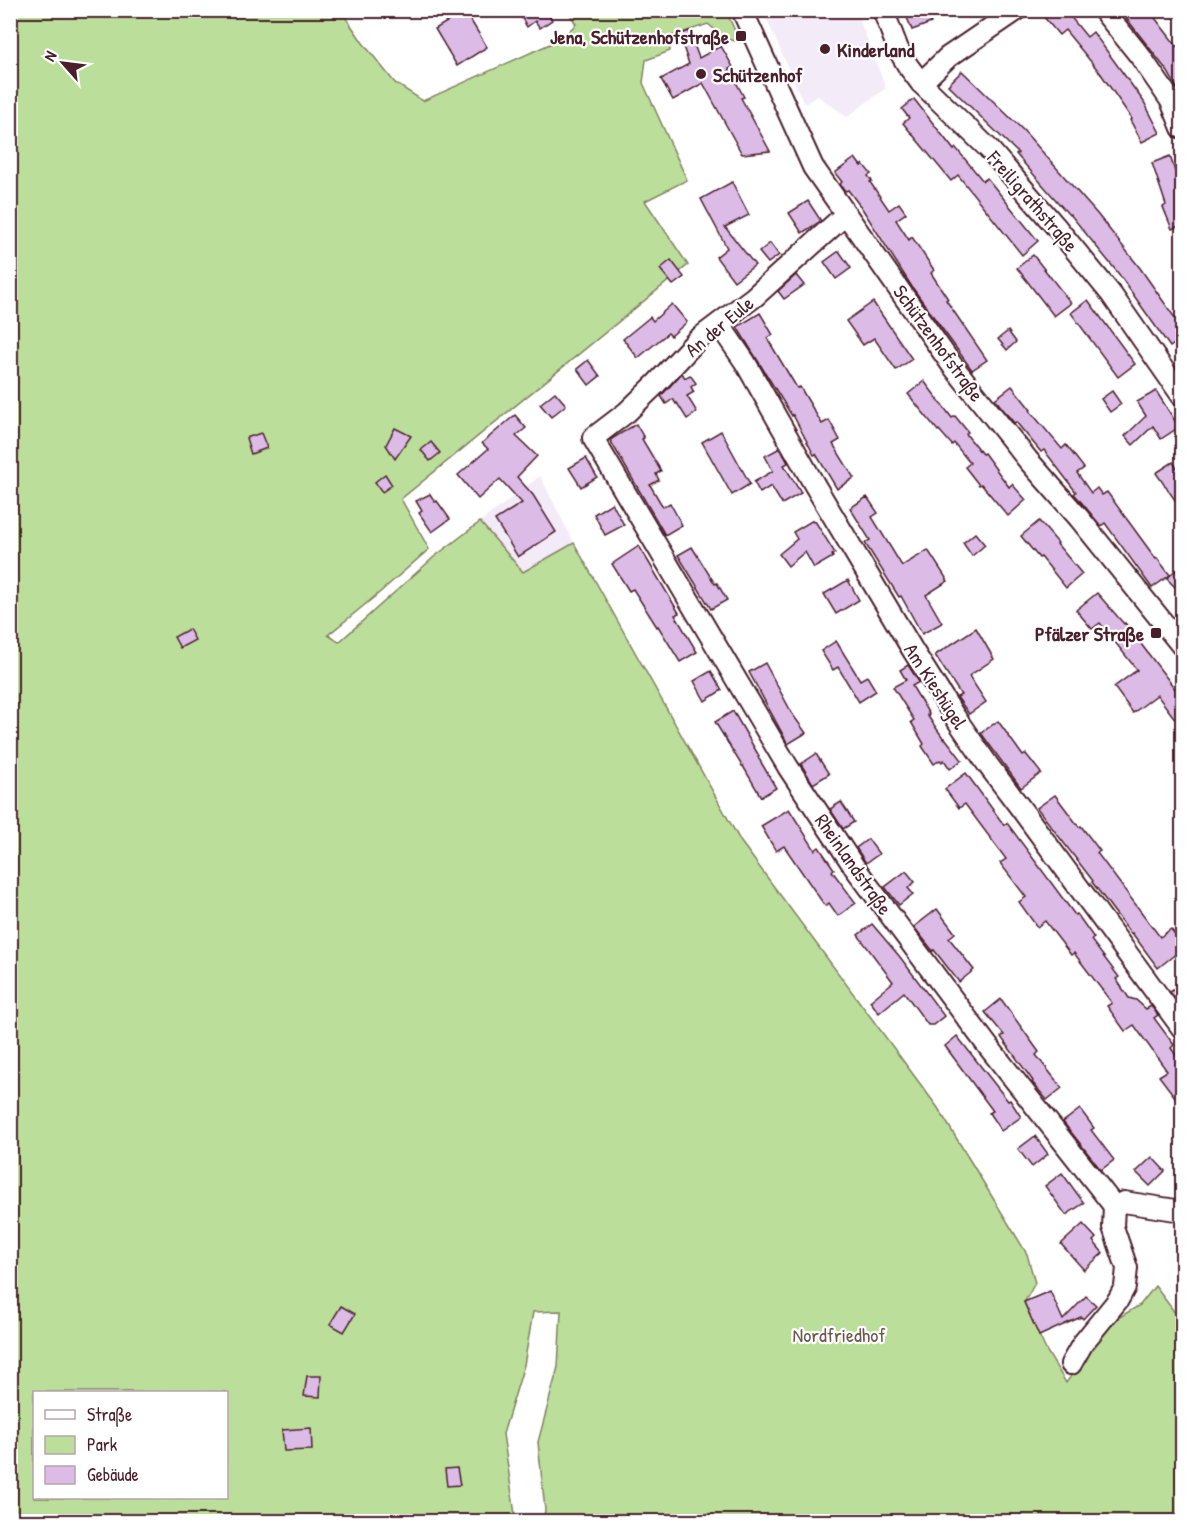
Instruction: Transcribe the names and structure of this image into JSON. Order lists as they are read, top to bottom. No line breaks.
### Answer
{"streets":{"street":["Freiligrathstraße","An der Eule","Schützenhofstraße","Am Kieshügel","Rheinlandstraße"]},"crossings":[["An der Eule","Schützenhofstraße"],["An der Eule","Am Kieshügel"],["An der Eule","Rheinlandstraße"]],"parks":["Nordfriedhof"],"places":{"transit":["Jena, Schützenhofstraße","Pfälzer Straße"],"other":["Kinderland","Schützenhof"]},"legend":["Straße","Park","Gebäude"],"north":"top left"}
